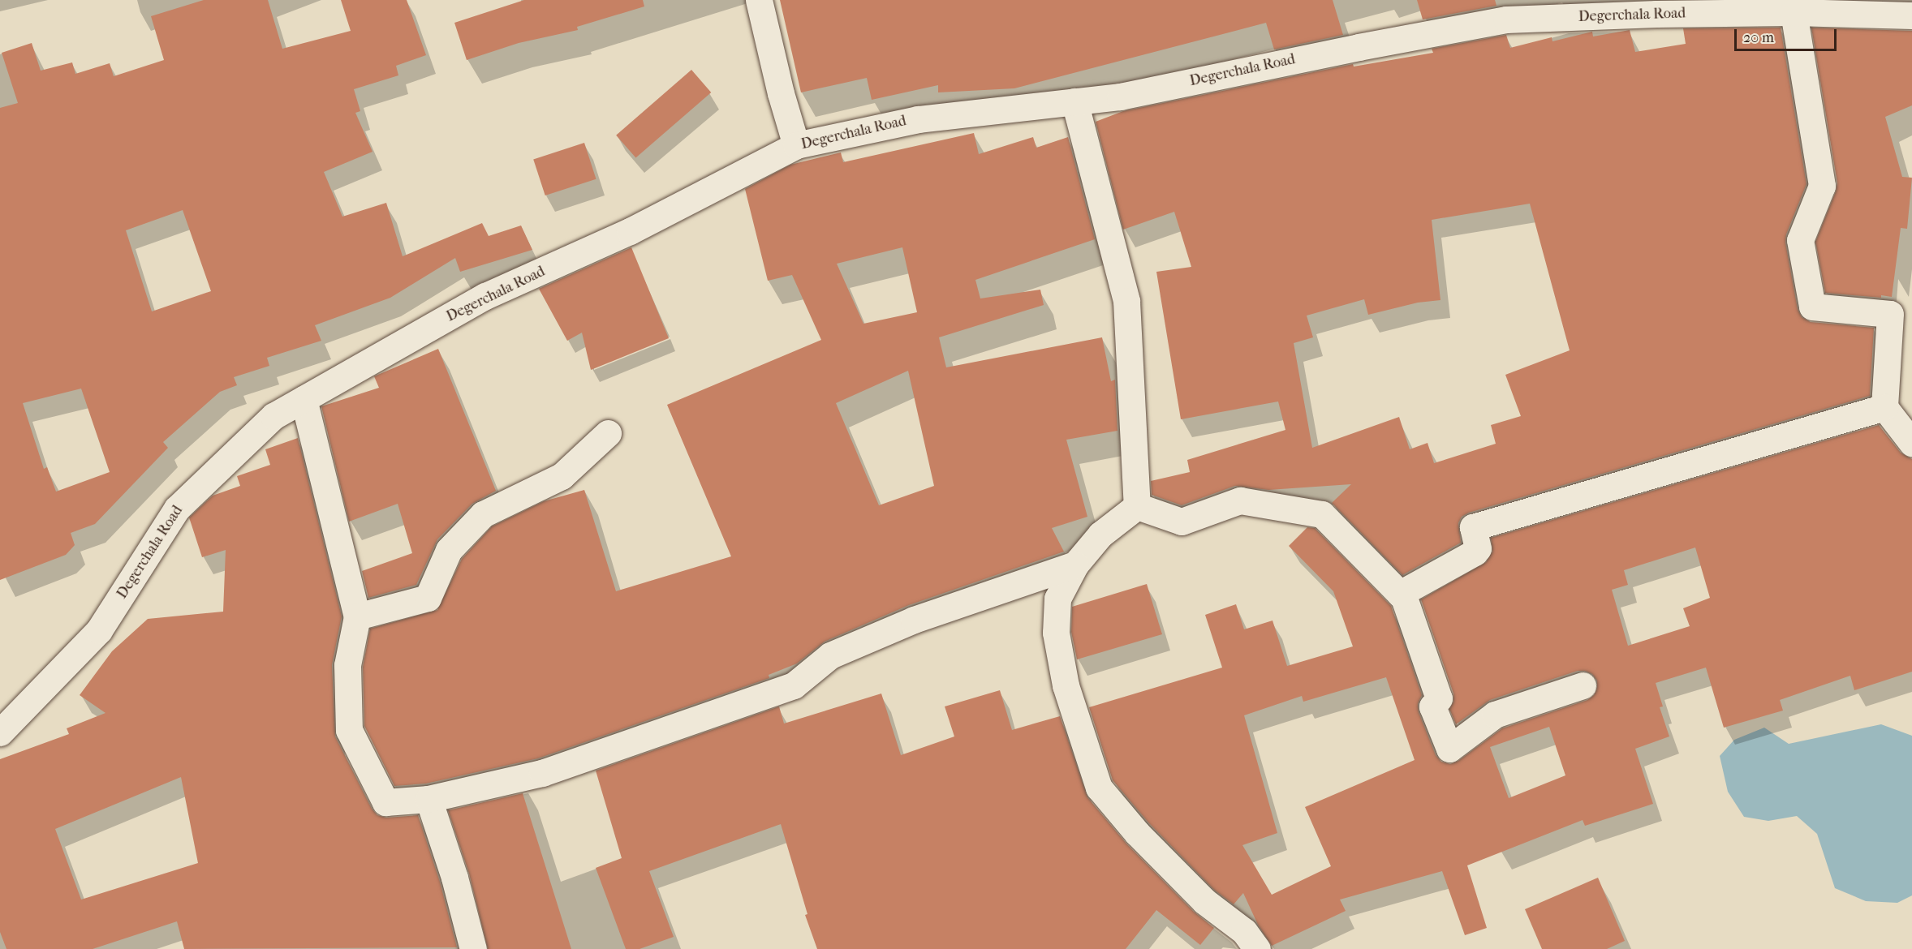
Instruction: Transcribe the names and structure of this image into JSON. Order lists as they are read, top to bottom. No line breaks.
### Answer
{"streets":{"street":["Degerchala Road"]},"scale_bar":"20 m"}
